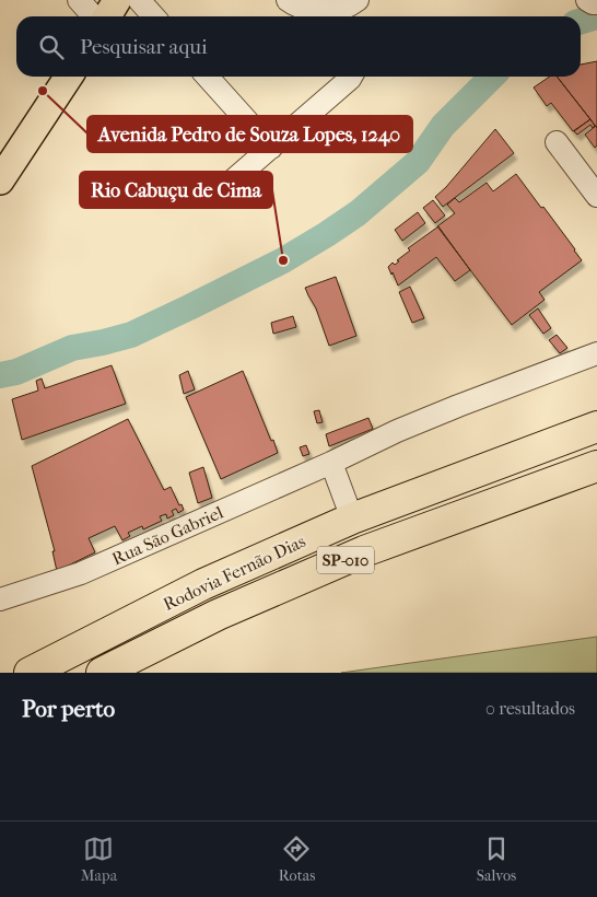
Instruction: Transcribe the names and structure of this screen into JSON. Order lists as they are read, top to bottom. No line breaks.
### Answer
{"streets":{"highway":["SP-010","Rodovia Fernão Dias"],"street":["Rua São Gabriel"]},"places":["Avenida Pedro de Souza Lopes, 1240","Rio Cabuçu de Cima"],"page":{"search":"Pesquisar aqui","heading":["Por perto","0 resultados"],"nav":["Mapa","Rotas","Salvos"]}}
